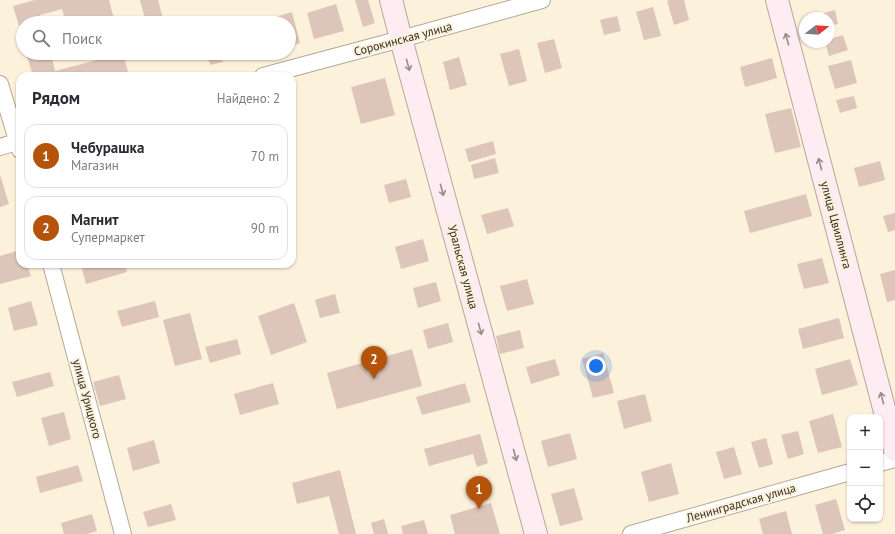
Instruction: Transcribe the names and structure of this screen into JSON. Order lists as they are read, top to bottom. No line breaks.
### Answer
{"streets":{"street":["Сорокинская улица","улица Цвиллинга","Уральская улица","улица Урицкого","Ленинградская улица"]},"crossings":[["Сорокинская улица","Уральская улица"]],"one_way":["улица Цвиллинга","Уральская улица"],"north":"right","page":{"search":"Поиск","heading":["Рядом","Найдено: 2"],"list":[{"mark":"1","name":"Чебурашка","note":"Магазин","value":"70 m"},{"mark":"2","name":"Магнит","note":"Супермаркет","value":"90 m"}],"pins":["2","1"],"map_buttons":["+","−"]}}
